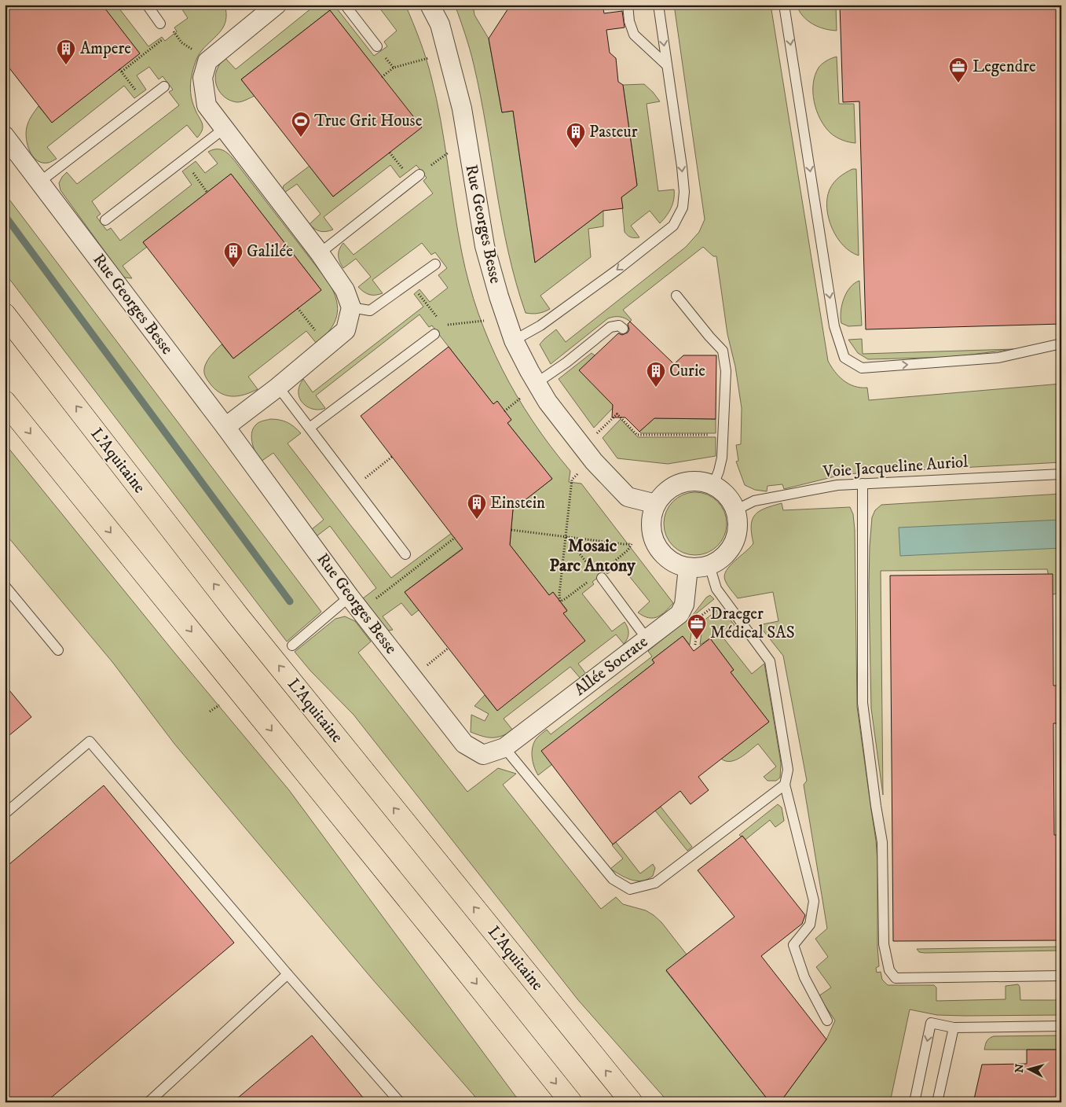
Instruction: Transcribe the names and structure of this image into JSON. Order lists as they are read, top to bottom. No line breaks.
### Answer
{"streets":{"highway":["L'Aquitaine"],"street":["Rue Georges Besse","Allée Socrate"],"lane":["Voie Jacqueline Auriol"]},"crossings":[["Rue Georges Besse","Voie Jacqueline Auriol"],["Rue Georges Besse","Allée Socrate"],["Voie Jacqueline Auriol","Allée Socrate"]],"districts":["Mosaic Parc Antony"],"places":{"building":["Ampere","Pasteur","Galilée","Curie","Einstein"],"office":["Legendre","Draeger Médical SAS"],"sports":["True Grit House"]},"north":"left"}
